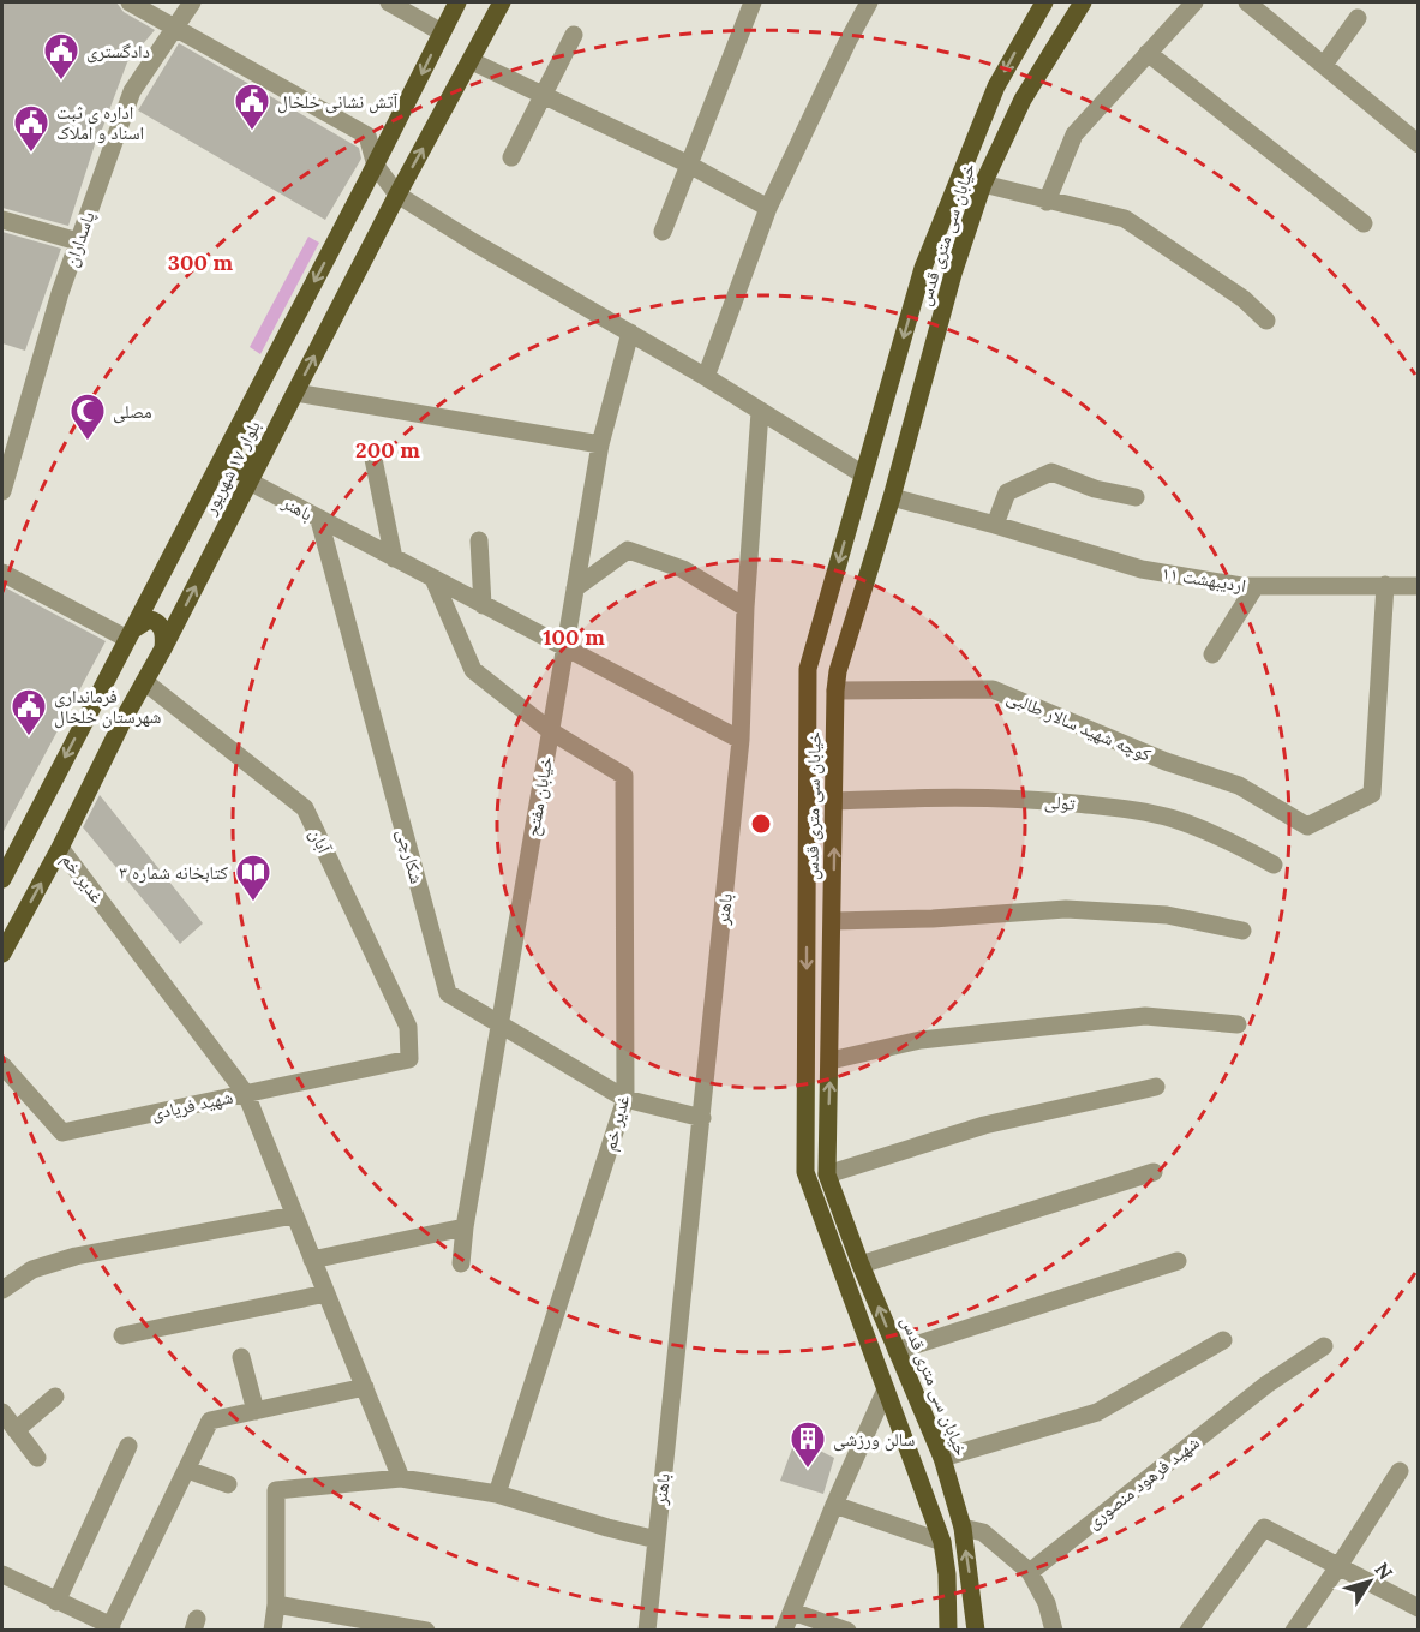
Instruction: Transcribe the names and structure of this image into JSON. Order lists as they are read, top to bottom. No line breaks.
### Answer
{"streets":{"main road":["خیابان سی متری قدس","بلوار ١٧ شهریور"],"street":["پاسداران","باهنر","۱۱ اردیبهشت","کوچه شهید سالار طالبی","خیابان مفتح","تولی","آبان","شکارچی","غدیر خم","شهید فریادی","شهید فرهود منصوری"]},"crossings":[["خیابان سی متری قدس","۱۱ اردیبهشت"],["خیابان سی متری قدس","کوچه شهید سالار طالبی"],["خیابان سی متری قدس","تولی"],["بلوار ١٧ شهریور","باهنر"],["بلوار ١٧ شهریور","آبان"],["بلوار ١٧ شهریور","غدیر خم"],["باهنر","خیابان مفتح"],["باهنر","شکارچی"],["۱۱ اردیبهشت","کوچه شهید سالار طالبی"],["خیابان مفتح","شکارچی"],["خیابان مفتح","غدیر خم"],["آبان","شهید فریادی"],["شکارچی","غدیر خم"],["غدیر خم","شهید فریادی"]],"places":{"public building":["دادگستری","آتش نشانی خلخال","اداره ی ثبت اسناد و املاک","فرمانداری شهرستان خلخال"],"mosque":["مصلی"],"library":["کتابخانه شماره ۳"],"building":["سالن ورزشی"]},"north":"top right","rings":["300 m","200 m","100 m"]}
